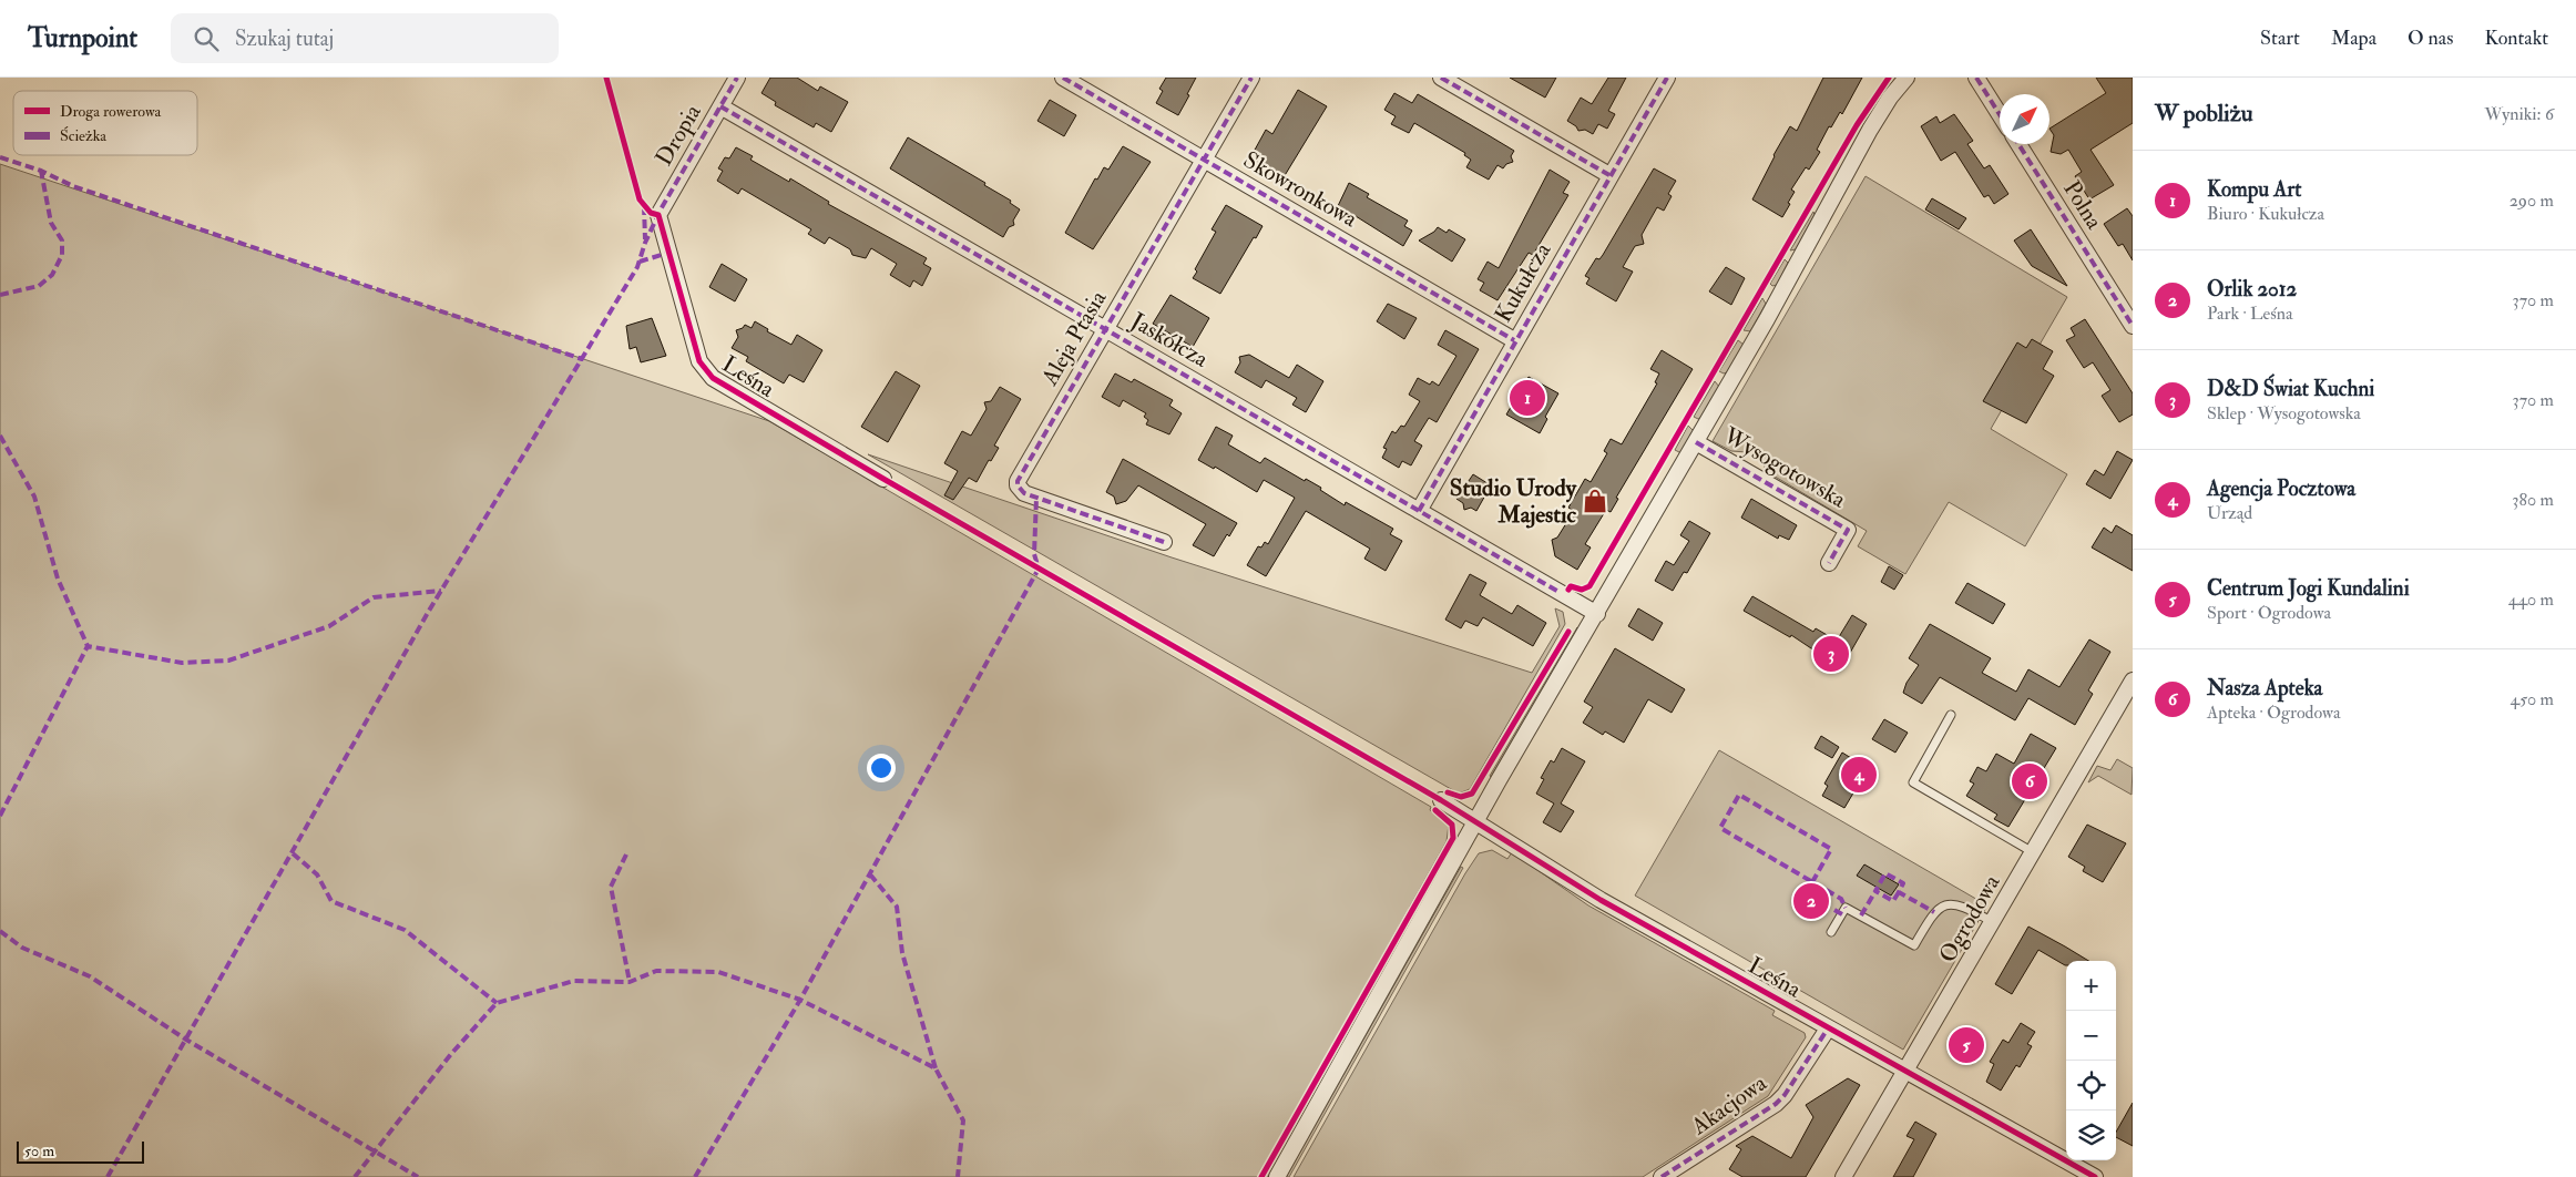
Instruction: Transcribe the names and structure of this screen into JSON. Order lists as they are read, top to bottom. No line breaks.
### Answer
{"streets":{"street":["Dropia","Skowronkowa","Polna","Kukułcza","Aleja Ptasia","Jaskółcza","Leśna","Wysogotowska","Ogrodowa","Akacjowa"]},"crossings":[["Dropia","Jaskółcza"],["Dropia","Leśna"],["Skowronkowa","Kukułcza"],["Skowronkowa","Aleja Ptasia"],["Kukułcza","Jaskółcza"],["Aleja Ptasia","Jaskółcza"],["Jaskółcza","Wysogotowska"],["Leśna","Wysogotowska"],["Leśna","Ogrodowa"],["Leśna","Akacjowa"]],"places":{"shop":["Studio Urody Majestic"]},"legend":["Droga rowerowa","Ścieżka"],"scale_bar":"50 m","north":"top right","page":{"header":"Turnpoint","search":"Szukaj tutaj","nav":["Start","Mapa","O nas","Kontakt"],"heading":["W pobliżu","Wyniki: 6"],"list":[{"mark":"1","name":"Kompu Art","note":"Biuro · Kukułcza","value":"290 m"},{"mark":"2","name":"Orlik 2012","note":"Park · Leśna","value":"370 m"},{"mark":"3","name":"D&D Świat Kuchni","note":"Sklep · Wysogotowska","value":"370 m"},{"mark":"4","name":"Agencja Pocztowa","note":"Urząd","value":"380 m"},{"mark":"5","name":"Centrum Jogi Kundalini","note":"Sport · Ogrodowa","value":"440 m"},{"mark":"6","name":"Nasza Apteka","note":"Apteka · Ogrodowa","value":"450 m"}],"pins":["1","3","4","6","2","5"],"map_buttons":["+","−"],"scale":"50 m"}}
